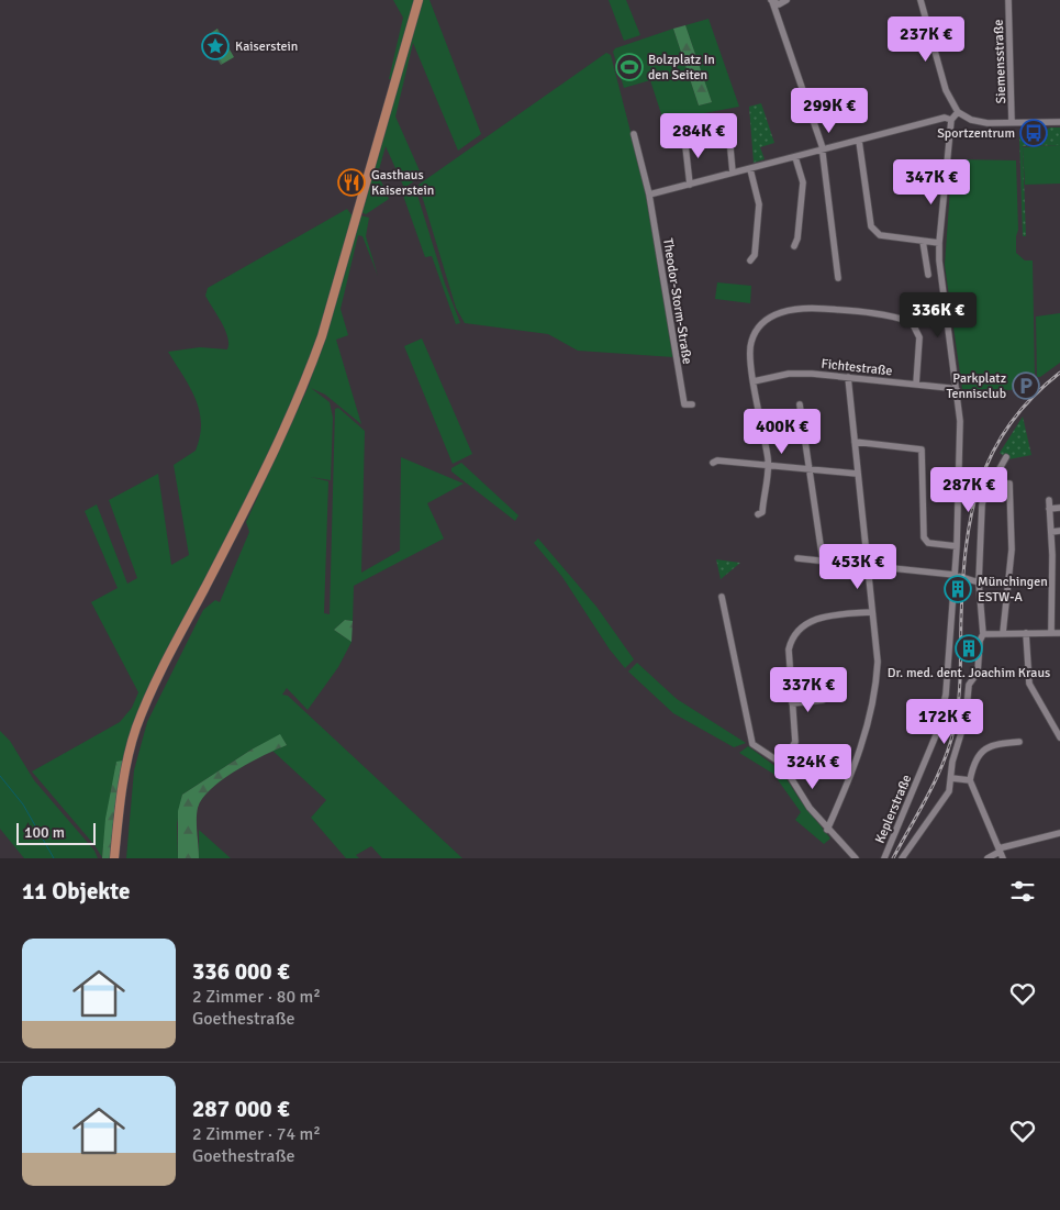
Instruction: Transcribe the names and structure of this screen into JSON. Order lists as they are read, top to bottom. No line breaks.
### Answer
{"streets":{"street":["Siemensstraße","Theodor-Storm-Straße","Fichtestraße","Keplerstraße"]},"crossings":[["Fichtestraße","Keplerstraße"]],"places":{"place":["Kaiserstein"],"sports":["Bolzplatz In den Seiten"],"bus stop":["Sportzentrum"],"restaurant":["Gasthaus Kaiserstein"],"parking":["Parkplatz Tennisclub"],"building":["Münchingen ESTW-A","Dr. med. dent. Joachim Kraus"]},"scale_bar":"100 m","page":{"price":["237K €","299K €","284K €","347K €","336K €","400K €","287K €","453K €","337K €","172K €","324K €"],"scale":"100 m","heading":"11 Objekte","list":[{"name":"336 000 €","note":"2 Zimmer · 80 m² · Goethestraße"},{"name":"287 000 €","note":"2 Zimmer · 74 m² · Goethestraße"}]}}
